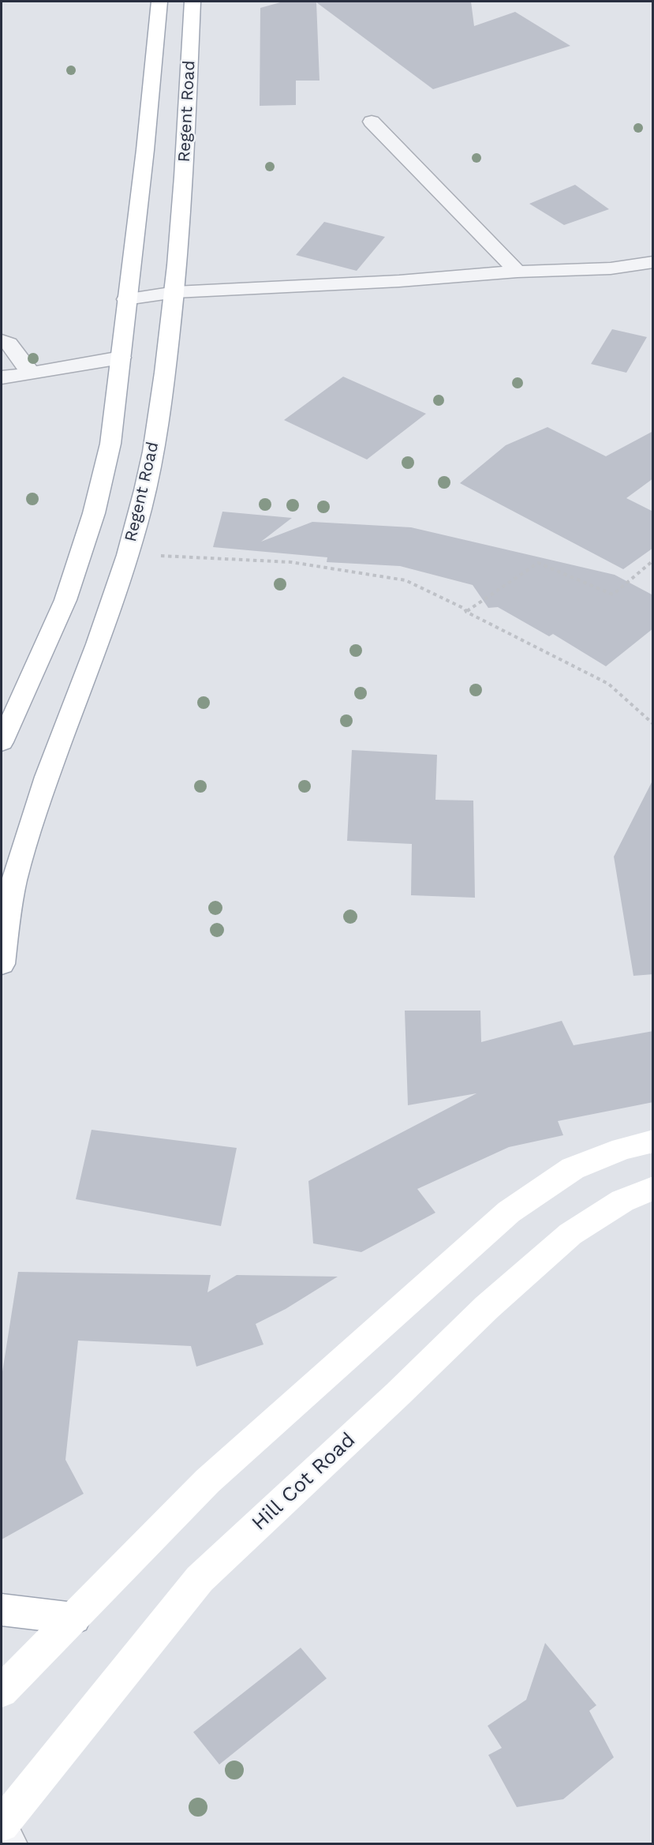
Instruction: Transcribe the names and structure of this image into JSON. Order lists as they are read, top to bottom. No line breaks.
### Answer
{"streets":{"main road":["Regent Road","Hill Cot Road"]}}
